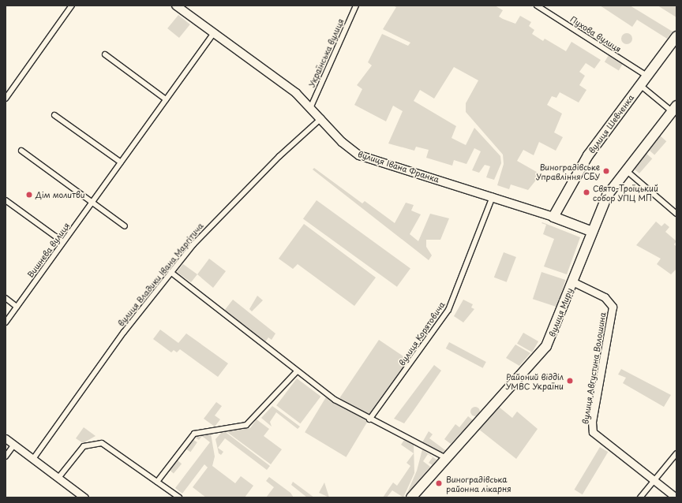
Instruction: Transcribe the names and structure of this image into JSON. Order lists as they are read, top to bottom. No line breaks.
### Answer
{"streets":{"highway":["вулиця Шевченка","вулиця Івана Франка","вулиця Миру"],"street":["Пухова вулиця","Українська вулиця","Вишнева вулиця","вулиця Владики Івана Маргітича","вулиця Корятовича","вулиця Августина Волошина"]},"crossings":[["Пухова вулиця","вулиця Шевченка"],["Українська вулиця","вулиця Івана Франка"],["вулиця Шевченка","вулиця Івана Франка"],["вулиця Івана Франка","Вишнева вулиця"],["вулиця Івана Франка","вулиця Владики Івана Маргітича"],["вулиця Івана Франка","вулиця Миру"],["вулиця Івана Франка","вулиця Корятовича"],["вулиця Миру","вулиця Августина Волошина"]],"places":["Виноградівське Управління СБУ","Свято-Троїцький собор УПЦ МП","Дім молитви","Районий відділ УМВС України","Виноградівська районна лікарня"]}
